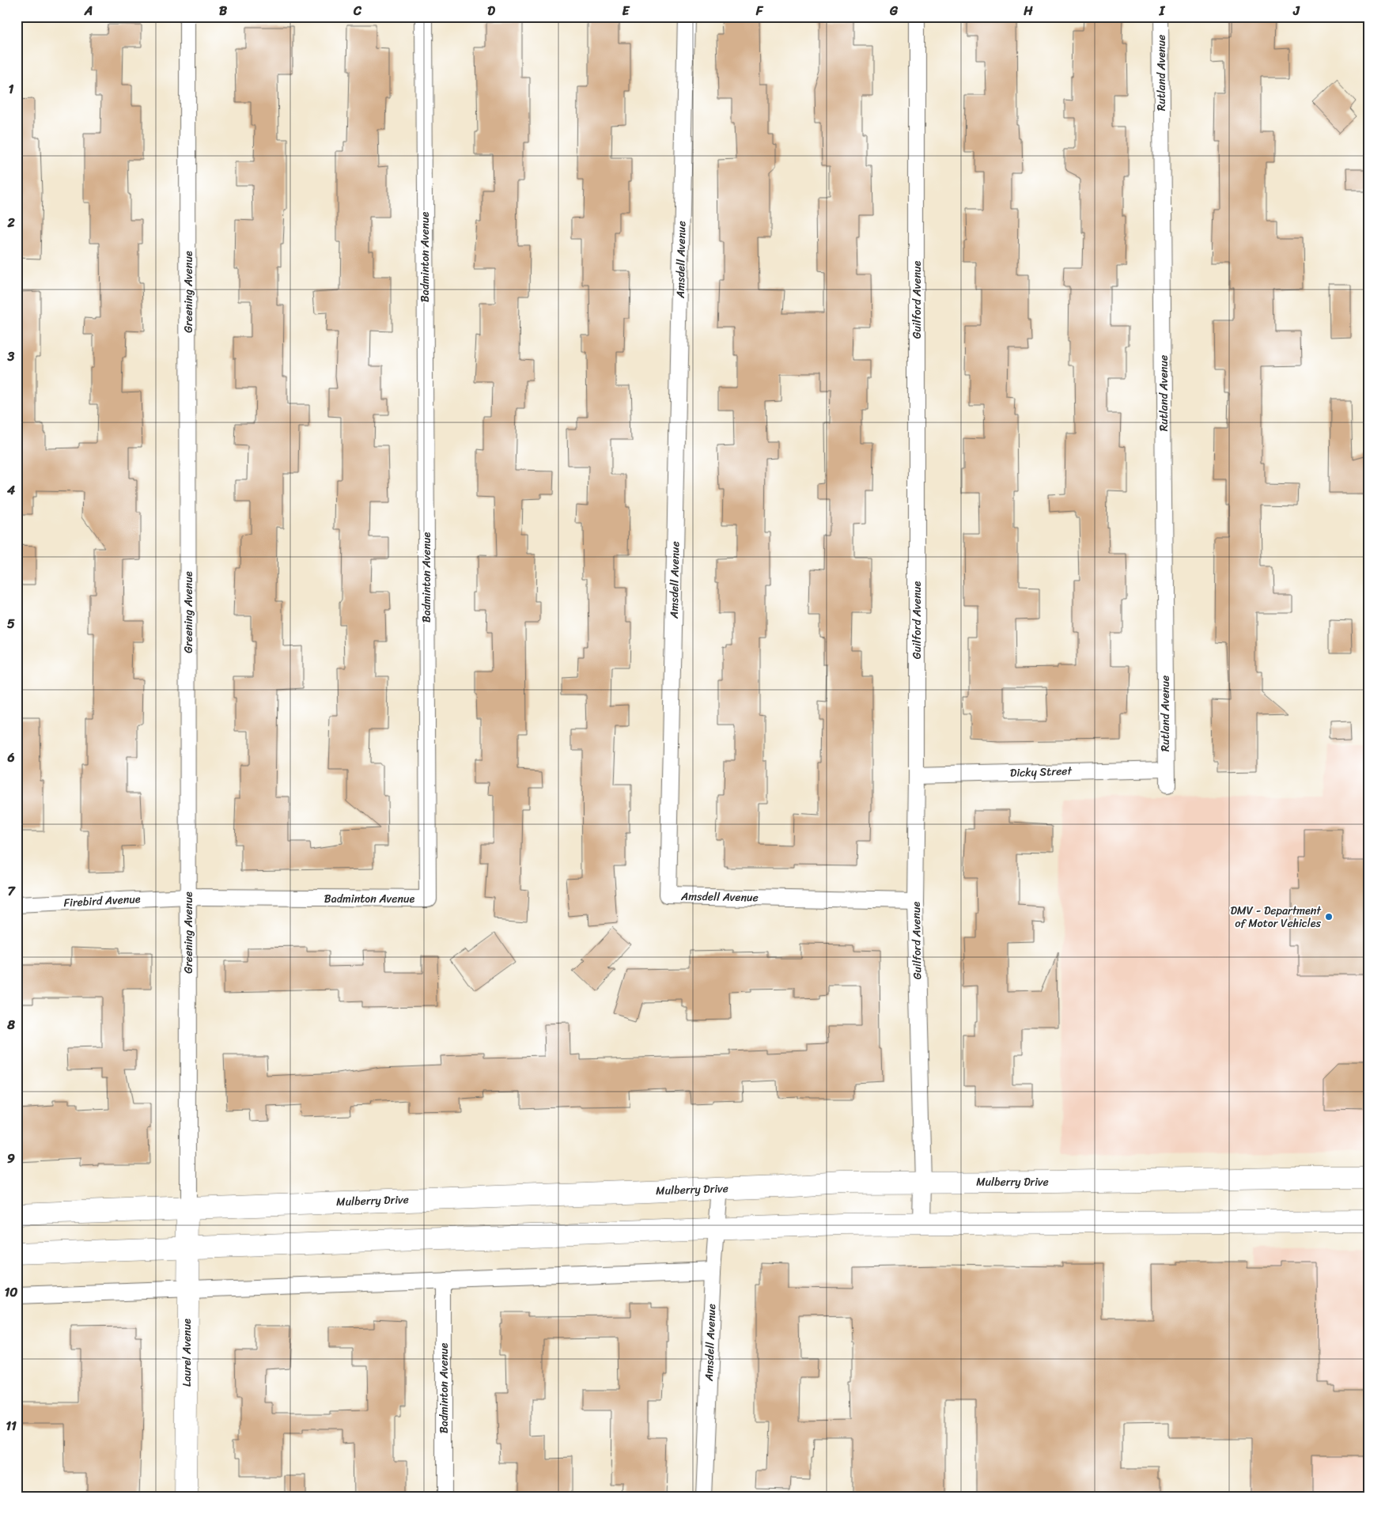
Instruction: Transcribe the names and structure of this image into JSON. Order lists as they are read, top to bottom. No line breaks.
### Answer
{"streets":{"main road":["Mulberry Drive","Laurel Avenue"],"street":["Rutland Avenue","Badminton Avenue","Amsdell Avenue","Greening Avenue","Guilford Avenue","Dicky Street","Firebird Avenue"]},"crossings":[["Rutland Avenue","Dicky Street"],["Badminton Avenue","Greening Avenue"],["Badminton Avenue","Firebird Avenue"],["Amsdell Avenue","Guilford Avenue"],["Amsdell Avenue","Mulberry Drive"],["Greening Avenue","Firebird Avenue"],["Greening Avenue","Mulberry Drive"],["Greening Avenue","Laurel Avenue"],["Guilford Avenue","Dicky Street"],["Guilford Avenue","Mulberry Drive"],["Mulberry Drive","Laurel Avenue"]],"places":["DMV - Department of Motor Vehicles"],"grid":{"columns":["A","B","C","D","E","F","G","H","I","J"],"rows":["1","2","3","4","5","6","7","8","9","10","11"]}}
